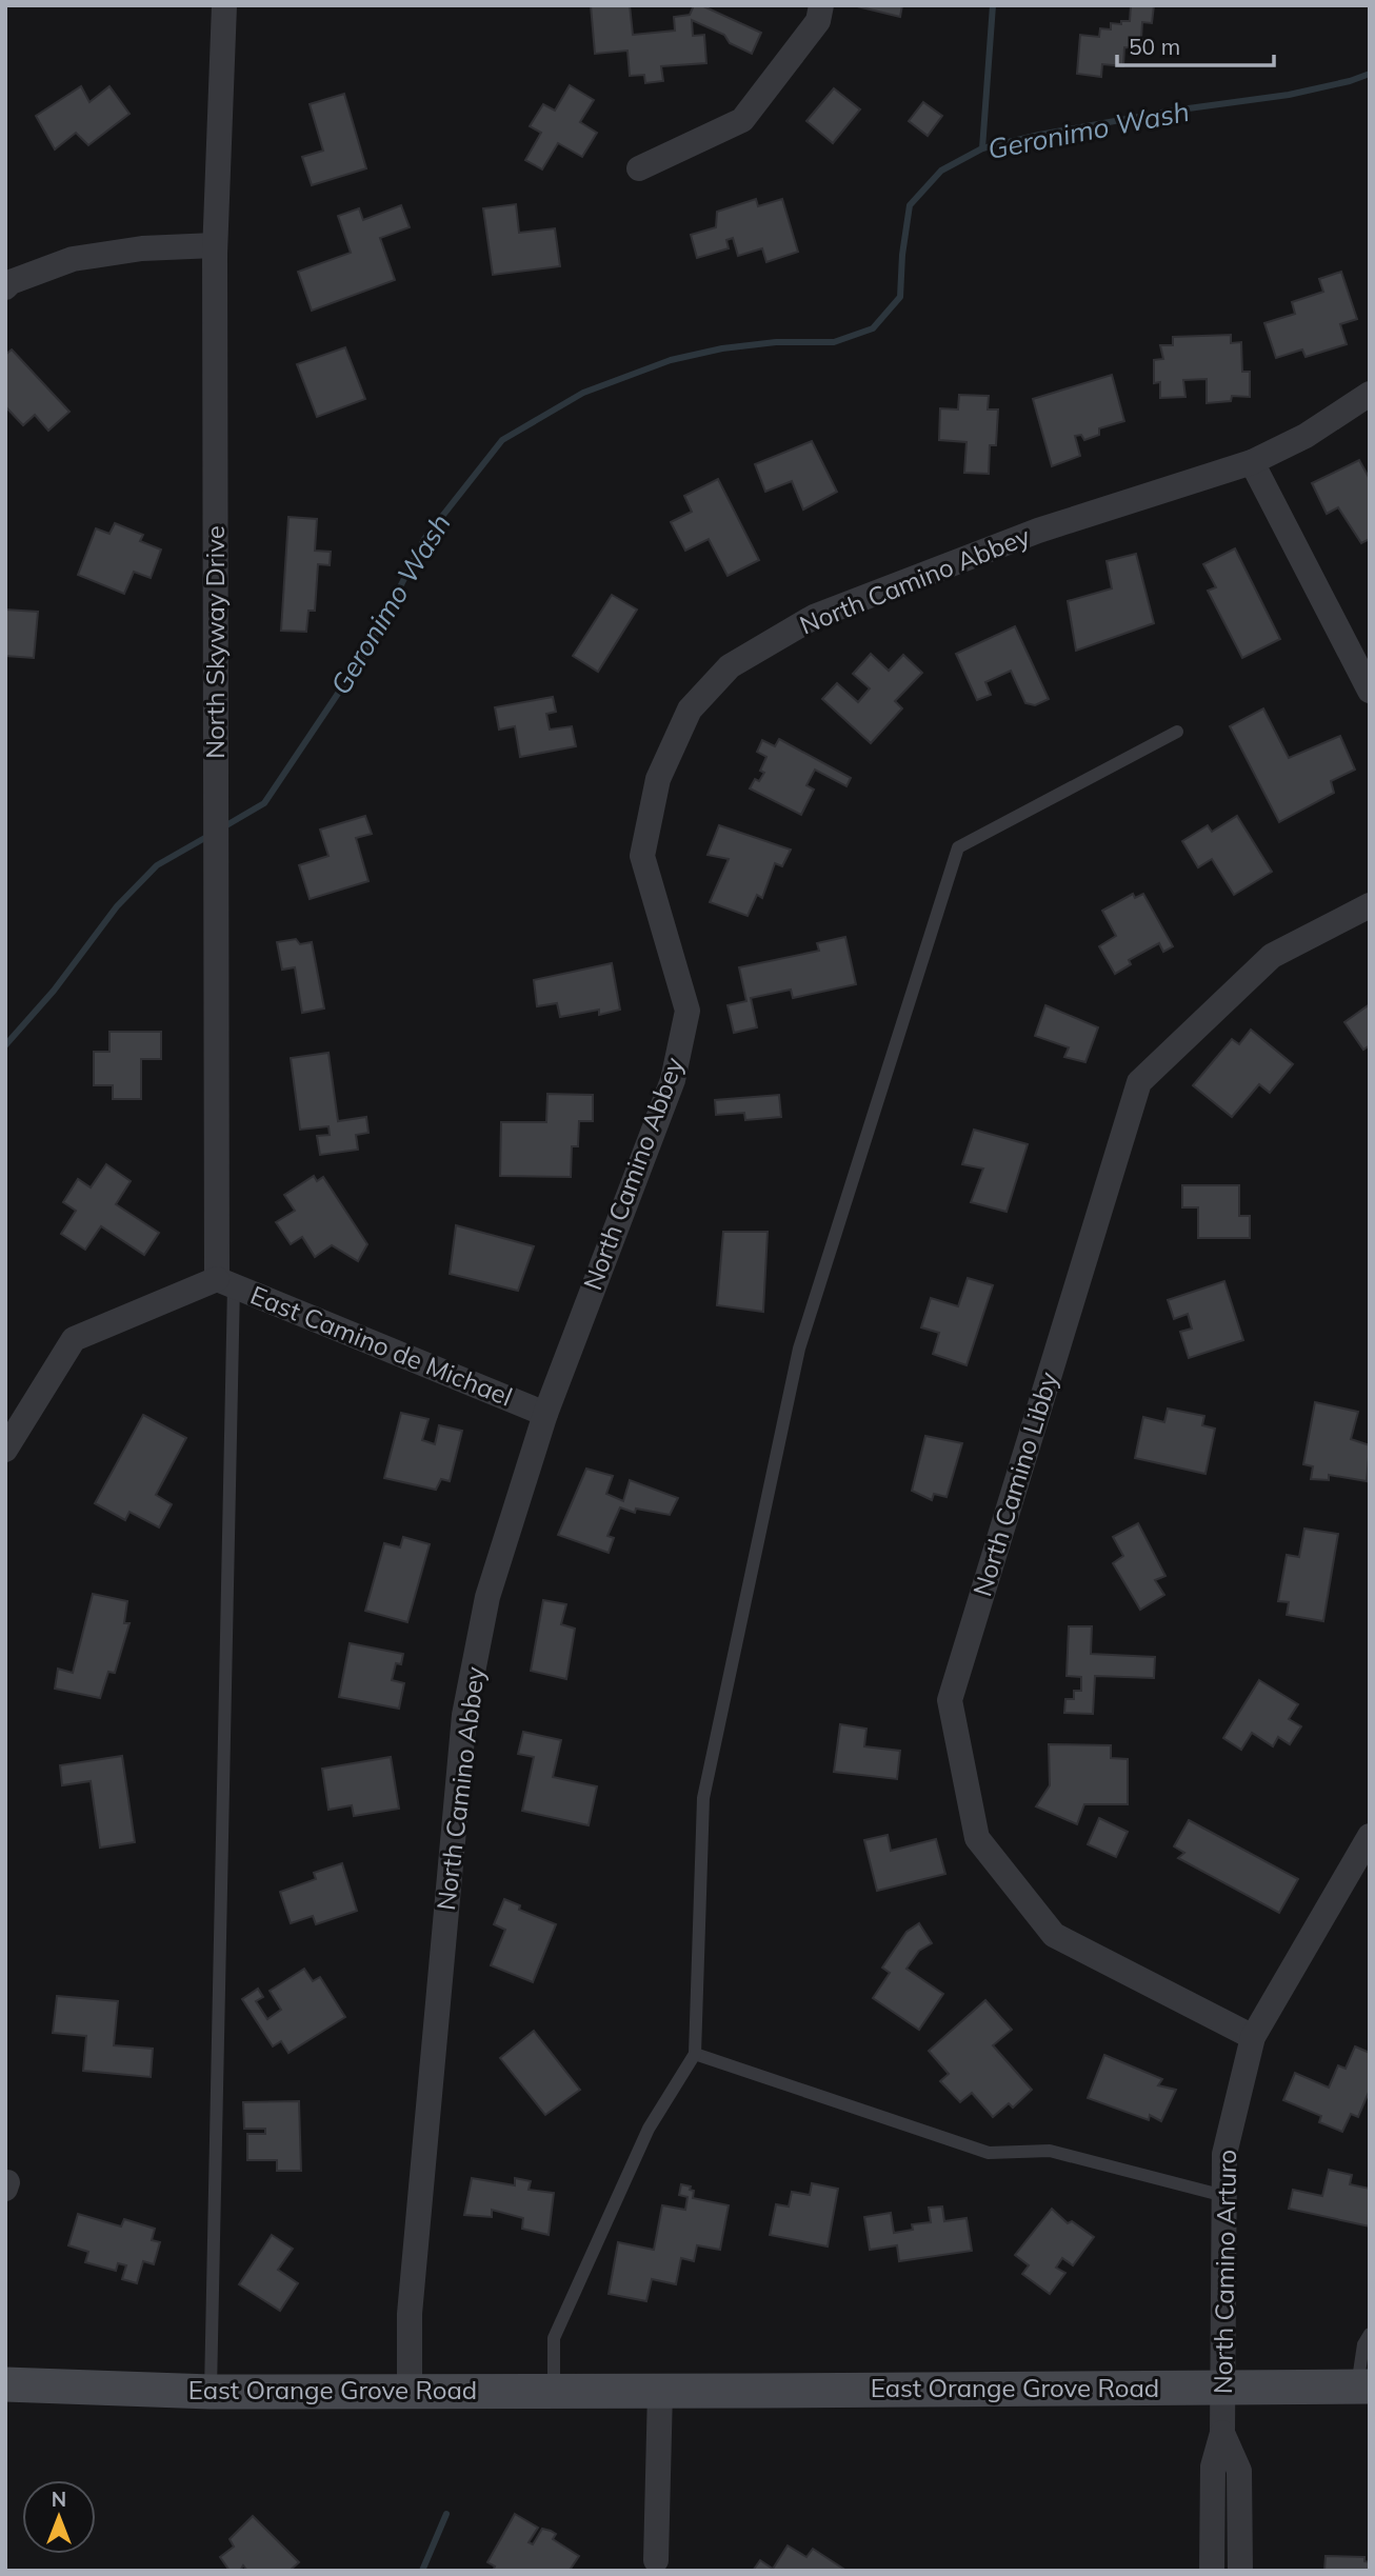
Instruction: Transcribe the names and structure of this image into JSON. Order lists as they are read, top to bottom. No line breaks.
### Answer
{"streets":{"main road":["East Orange Grove Road"],"street":["North Camino Abbey","North Skyway Drive","East Camino de Michael","North Camino Libby","North Camino Arturo"]},"crossings":[["North Camino Abbey","East Camino de Michael"],["North Camino Abbey","East Orange Grove Road"],["North Skyway Drive","East Camino de Michael"],["North Camino Libby","North Camino Arturo"],["North Camino Arturo","East Orange Grove Road"]],"water":["Geronimo Wash"],"scale_bar":"50 m","north":"top"}
